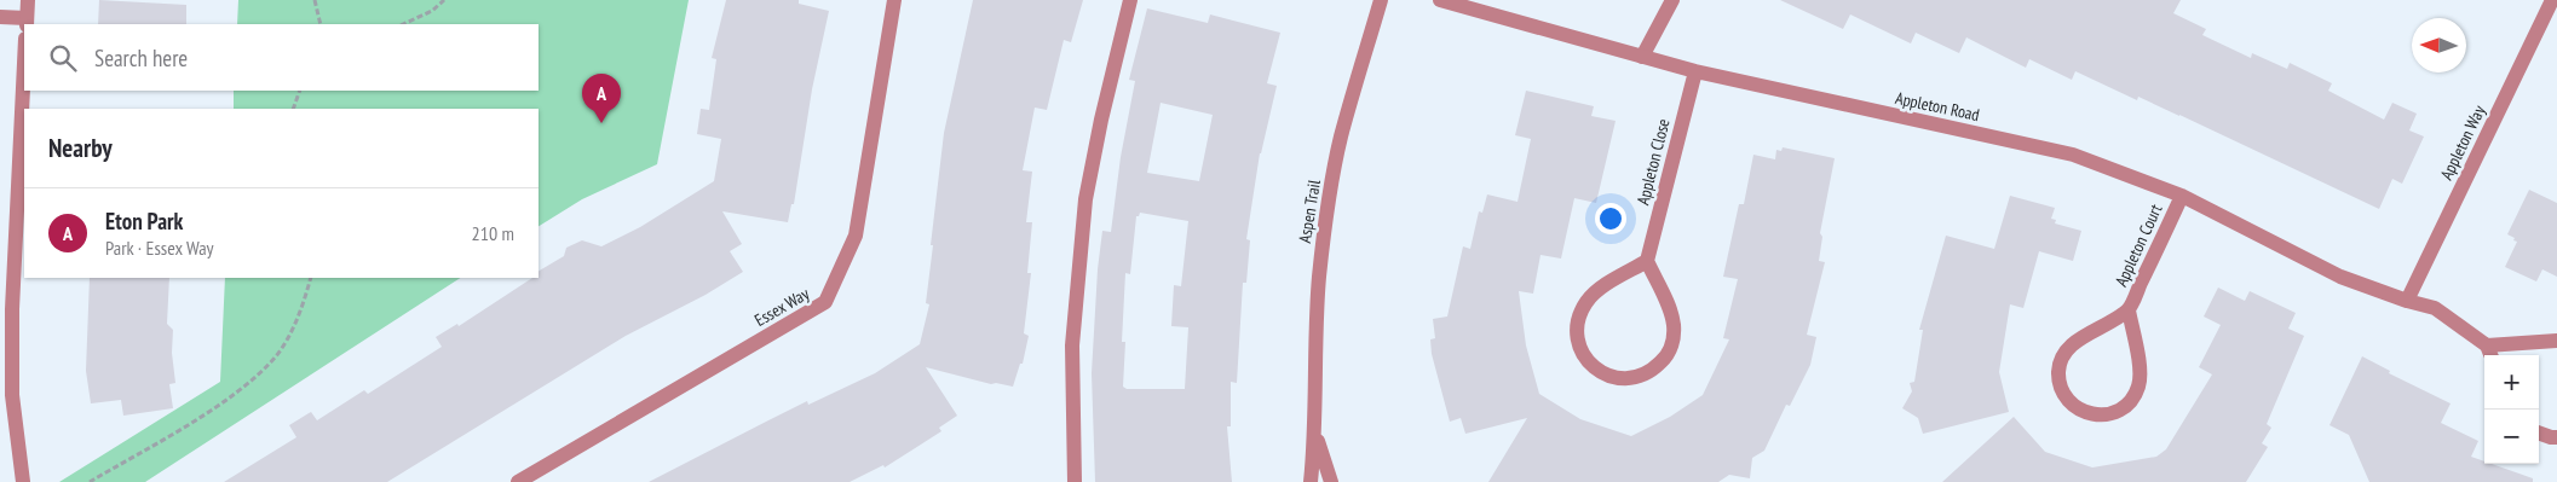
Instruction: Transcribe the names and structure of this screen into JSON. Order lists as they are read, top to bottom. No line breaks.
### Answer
{"streets":{"street":["Appleton Road","Appleton Way","Appleton Close","Aspen Trail","Appleton Court","Essex Way"]},"crossings":[["Appleton Road","Appleton Way"],["Appleton Road","Appleton Close"],["Appleton Road","Appleton Court"]],"north":"left","page":{"search":"Search here","pins":"A","heading":"Nearby","list":[{"mark":"A","name":"Eton Park","note":"Park · Essex Way","value":"210 m"}],"map_buttons":["+","−"]}}
